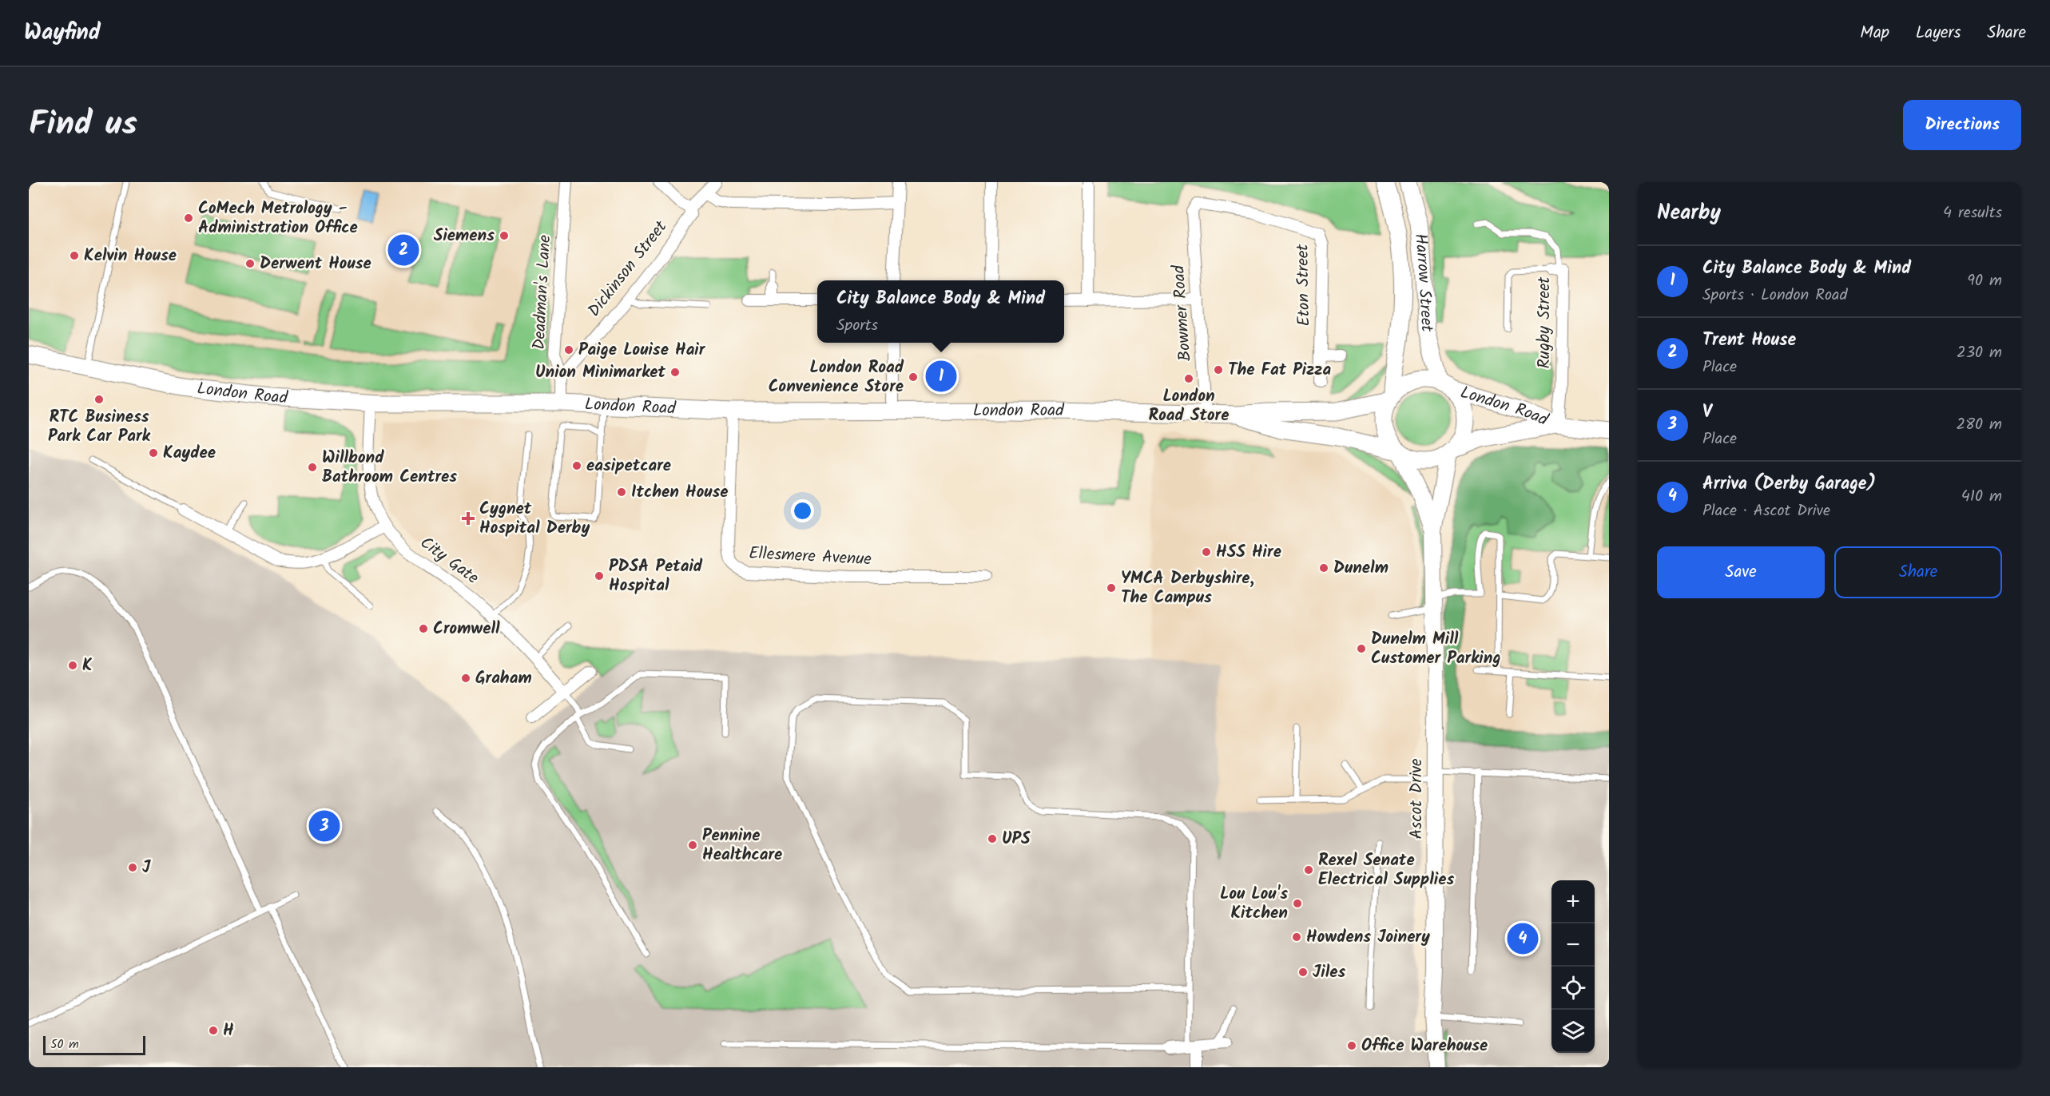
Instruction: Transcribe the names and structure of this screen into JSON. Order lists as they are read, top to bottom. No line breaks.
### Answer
{"streets":{"main road":["Harrow Street","London Road"],"street":["Dickinson Street","Eton Street","Deadman's Lane","Bowmer Road","Rugby Street","Ellesmere Avenue","City Gate","Ascot Drive"]},"crossings":[["Dickinson Street","Deadman's Lane"],["Harrow Street","London Road"],["Harrow Street","Ascot Drive"],["Eton Street","Bowmer Road"],["Deadman's Lane","London Road"],["Bowmer Road","London Road"],["Rugby Street","London Road"],["London Road","Ellesmere Avenue"],["London Road","City Gate"],["London Road","Ascot Drive"]],"places":{"other":["CoMech Metrology - Administration Office","Siemens","Kelvin House","Derwent House","Paige Louise Hair","The Fat Pizza","Union Minimarket","London Road Convenience Store","London Road Store","RTC Business Park Car Park","Kaydee","easipetcare","Willbond Bathroom Centres","Itchen House","HSS Hire","Dunelm","PDSA Petaid Hospital","YMCA Derbyshire, The Campus","Cromwell","Dunelm Mill Customer Parking","K","Graham","UPS","Pennine Healthcare","J","Rexel Senate Electrical Supplies","Lou Lou's Kitchen","Howdens Joinery","Jiles","H","Office Warehouse"],"health":["Cygnet Hospital Derby"]},"scale_bar":"50 m","page":{"header":"Wayfind","nav":["Map","Layers","Share"],"title":"Find us","buttons":["Directions",["Save","Share"]],"heading":["Nearby","4 results"],"pins":["2","1","3","4"],"list":[{"mark":"1","name":"City Balance Body & Mind","note":"Sports · London Road","value":"90 m"},{"mark":"2","name":"Trent House","note":"Place","value":"230 m"},{"mark":"3","name":"V","note":"Place","value":"280 m"},{"mark":"4","name":"Arriva (Derby Garage)","note":"Place · Ascot Drive","value":"410 m"}],"popup":["City Balance Body & Mind","Sports"],"map_buttons":["+","−"],"scale":"50 m"}}
